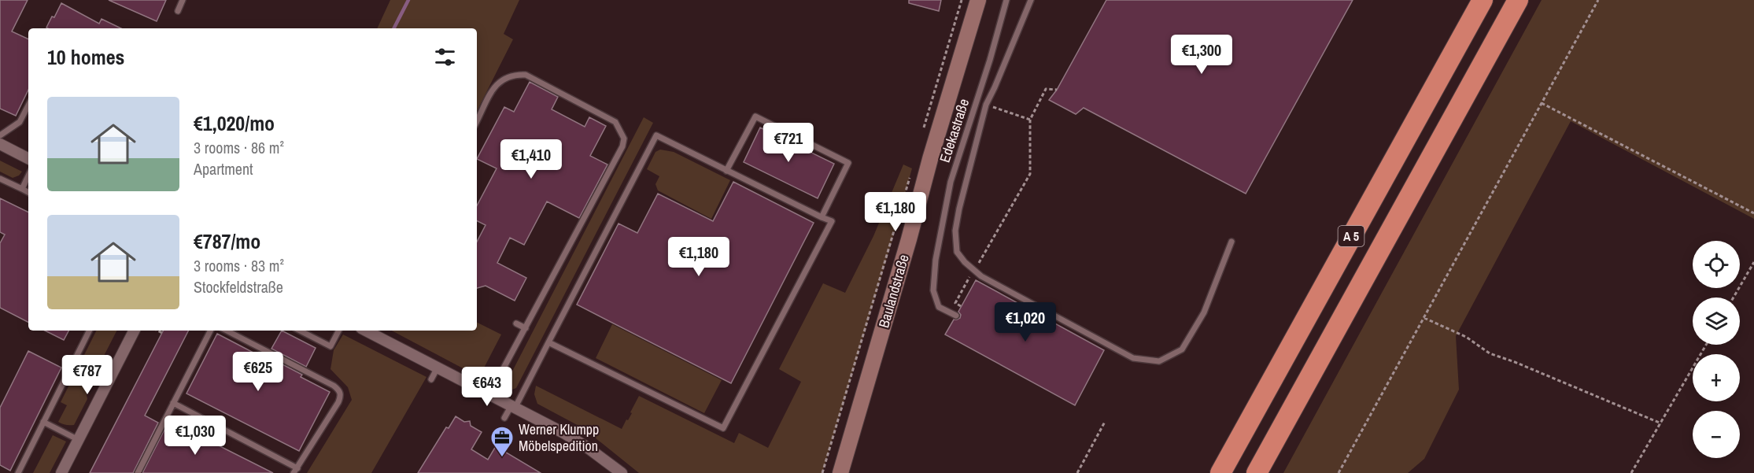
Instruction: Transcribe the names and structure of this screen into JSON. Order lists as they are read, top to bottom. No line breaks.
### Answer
{"streets":{"highway":["A 5"],"street":["Baulandstraße"],"lane":["Edekastraße"]},"places":{"office":["Werner Klumpp Möbelspedition"]},"page":{"heading":"10 homes","price":["€1,300","€721","€1,410","€1,180","€1,180","€1,020","€625","€787","€643","€1,030"],"list":[{"name":"€1,020/mo","note":"3 rooms · 86 m² · Apartment"},{"name":"€787/mo","note":"3 rooms · 83 m² · Stockfeldstraße"}],"map_buttons":["+","−"]}}
